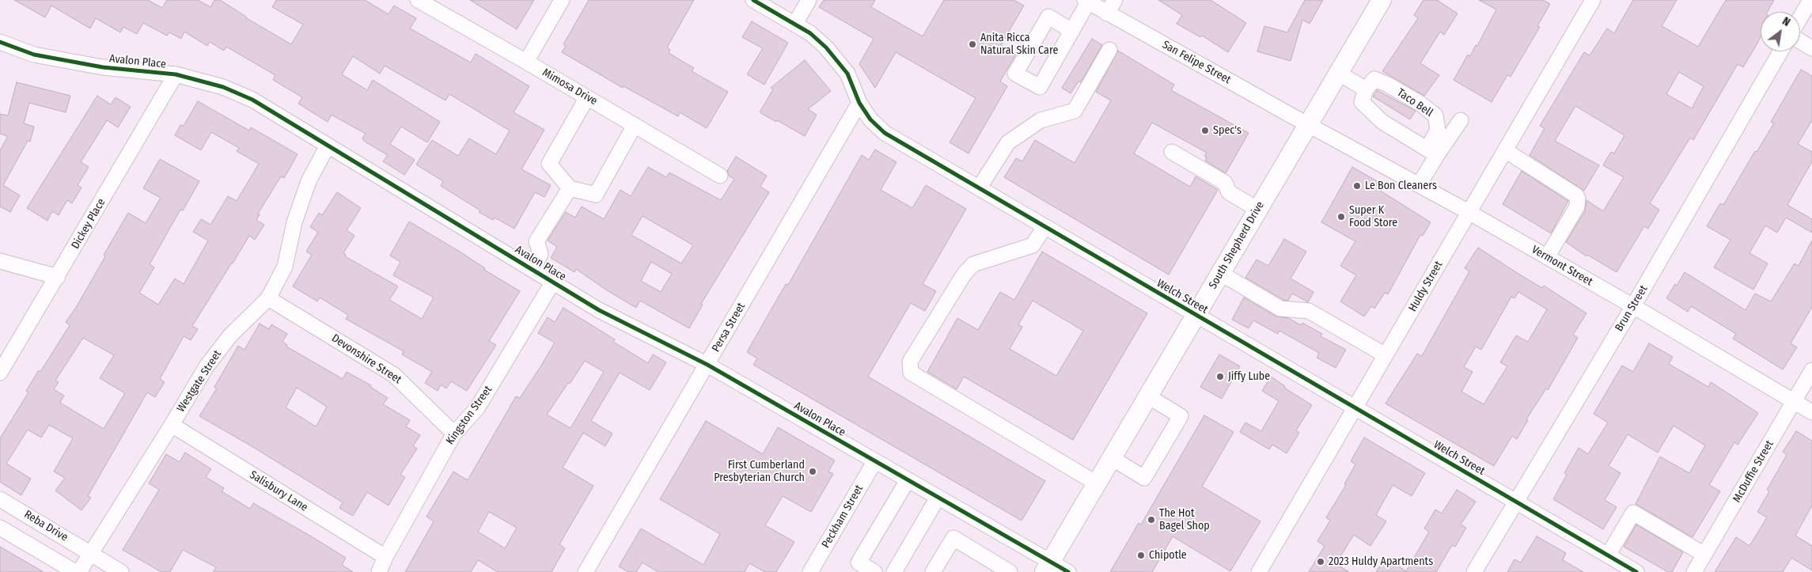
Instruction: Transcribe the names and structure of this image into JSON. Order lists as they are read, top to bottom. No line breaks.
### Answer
{"streets":{"main road":["South Shepherd Drive"],"street":["Avalon Place","San Felipe Street","Mimosa Drive","Taco Bell","Dickey Place","Vermont Street","Huldy Street","Welch Street","Brun Street","Persa Street","Devonshire Street","Westgate Street","Kingston Street","McDuffie Street","Salisbury Lane","Peckham Street","Reba Drive"]},"crossings":[["Avalon Place","Dickey Place"],["Avalon Place","South Shepherd Drive"],["Avalon Place","Persa Street"],["Avalon Place","Westgate Street"],["Avalon Place","Kingston Street"],["Avalon Place","Peckham Street"],["San Felipe Street","South Shepherd Drive"],["San Felipe Street","Vermont Street"],["South Shepherd Drive","Vermont Street"],["South Shepherd Drive","Welch Street"],["Vermont Street","Huldy Street"],["Vermont Street","Brun Street"],["Vermont Street","McDuffie Street"],["Huldy Street","Welch Street"],["Welch Street","Brun Street"],["Welch Street","Persa Street"],["Devonshire Street","Westgate Street"],["Devonshire Street","Kingston Street"],["Westgate Street","Salisbury Lane"],["Westgate Street","Reba Drive"],["Kingston Street","Salisbury Lane"]],"places":["Anita Ricca Natural Skin Care","Spec's","Le Bon Cleaners","Super K Food Store","Jiffy Lube","First Cumberland Presbyterian Church","The Hot Bagel Shop","Chipotle","2023 Huldy Apartments"],"north":"top right"}
